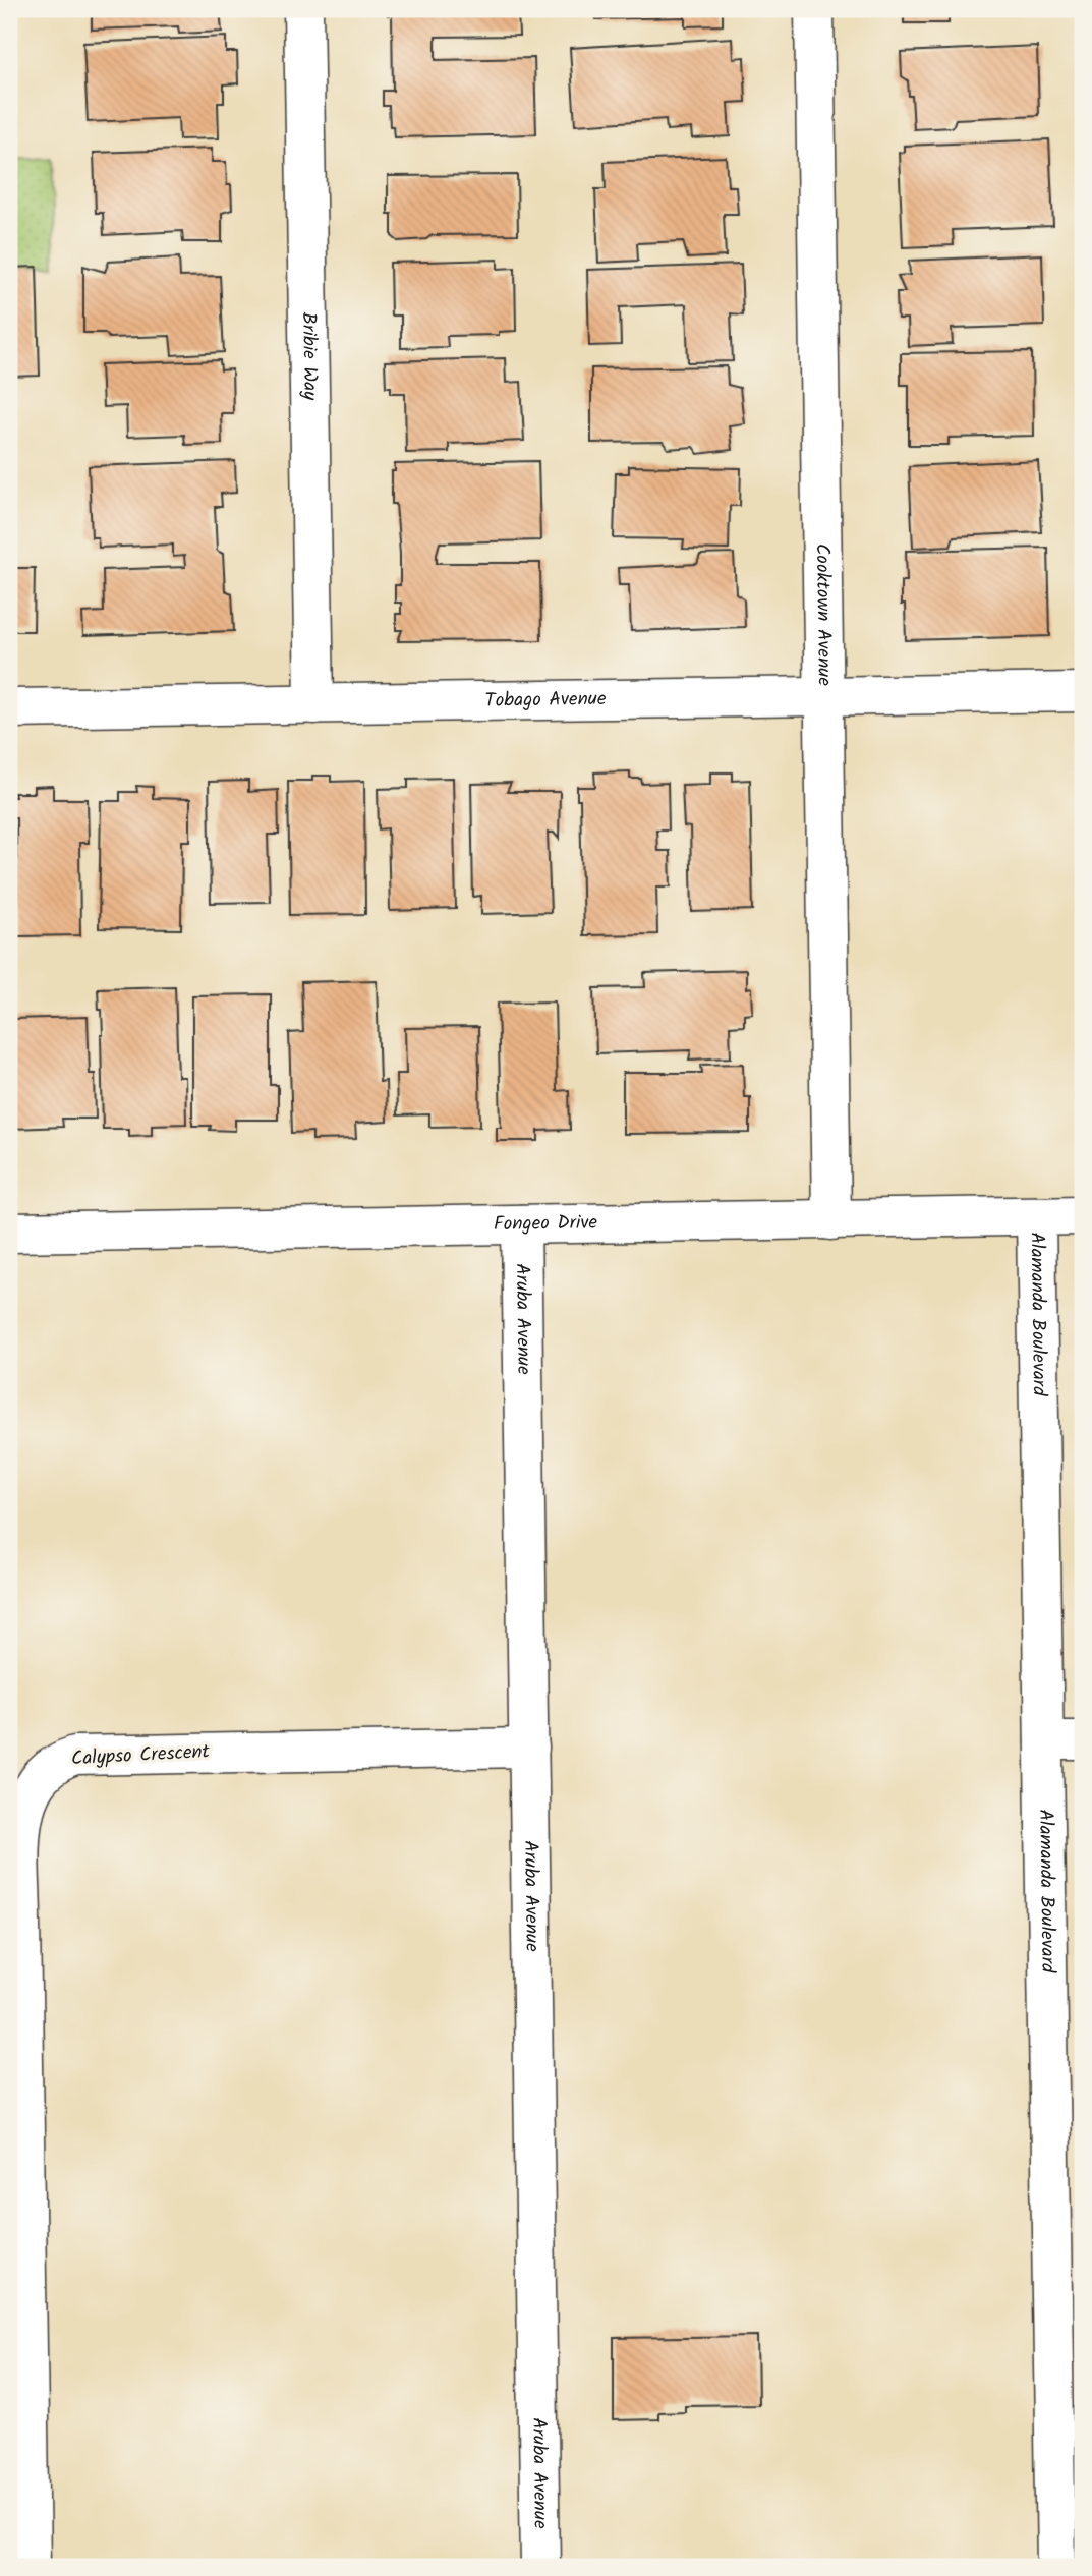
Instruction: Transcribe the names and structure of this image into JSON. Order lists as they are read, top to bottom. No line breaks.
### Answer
{"streets":{"street":["Bribie Way","Cooktown Avenue","Tobago Avenue","Fongeo Drive","Alamanda Boulevard","Aruba Avenue","Calypso Crescent"]},"crossings":[["Bribie Way","Tobago Avenue"],["Cooktown Avenue","Tobago Avenue"],["Cooktown Avenue","Fongeo Drive"],["Fongeo Drive","Alamanda Boulevard"],["Fongeo Drive","Aruba Avenue"],["Aruba Avenue","Calypso Crescent"]]}
